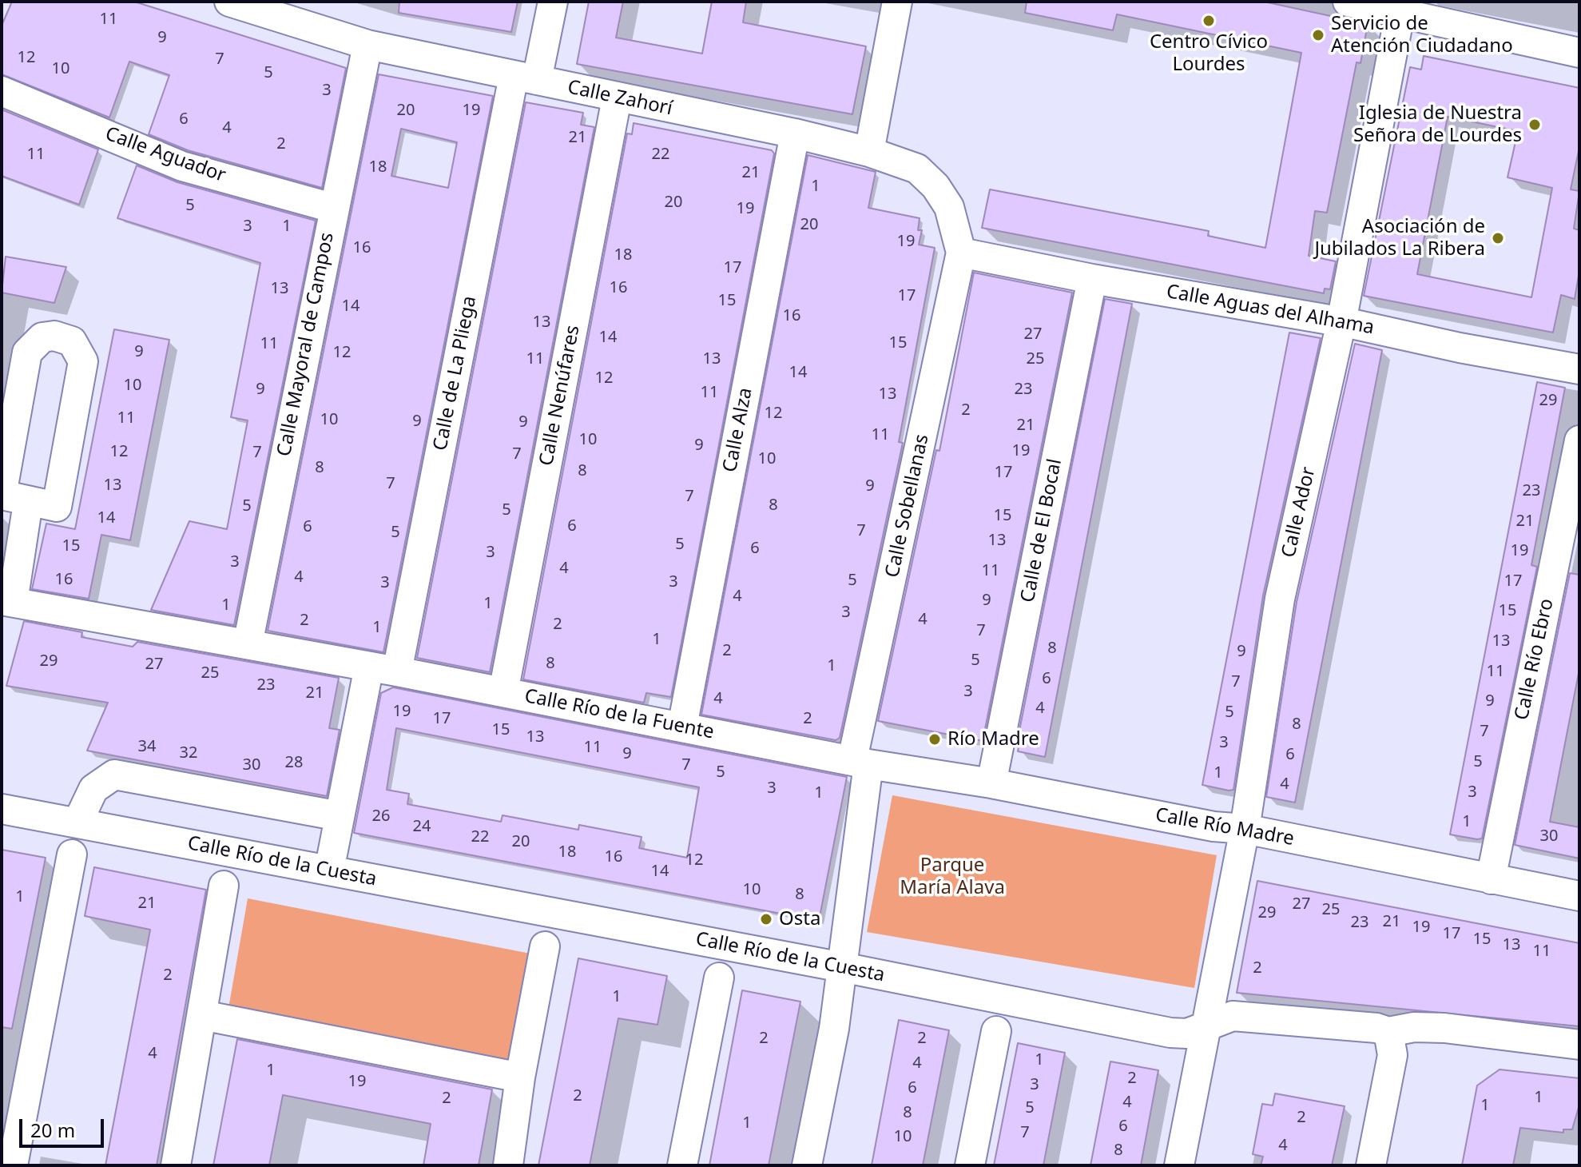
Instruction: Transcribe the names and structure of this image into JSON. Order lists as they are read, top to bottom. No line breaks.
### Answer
{"streets":{"street":["Calle Zahorí","Calle Aguador","Calle Aguas del Alhama","Calle Mayoral de Campos","Calle de La Pliega","Calle Nenúfares","Calle Alza","Calle Sobellanas","Calle Ador","Calle de El Bocal","Calle Río Ebro","Calle Río de la Fuente","Calle Río Madre","Calle Río de la Cuesta"]},"crossings":[["Calle Zahorí","Calle Aguas del Alhama"],["Calle Zahorí","Calle Mayoral de Campos"],["Calle Zahorí","Calle de La Pliega"],["Calle Zahorí","Calle Nenúfares"],["Calle Zahorí","Calle Alza"],["Calle Zahorí","Calle Sobellanas"],["Calle Aguador","Calle Mayoral de Campos"],["Calle Aguas del Alhama","Calle Sobellanas"],["Calle Aguas del Alhama","Calle Ador"],["Calle Aguas del Alhama","Calle de El Bocal"],["Calle Mayoral de Campos","Calle Río de la Fuente"],["Calle de La Pliega","Calle Río de la Fuente"],["Calle Nenúfares","Calle Río de la Fuente"],["Calle Alza","Calle Río de la Fuente"],["Calle Sobellanas","Calle Río de la Fuente"],["Calle Sobellanas","Calle Río Madre"],["Calle Sobellanas","Calle Río de la Cuesta"],["Calle Ador","Calle Río Madre"],["Calle Ador","Calle Río de la Cuesta"],["Calle de El Bocal","Calle Río Madre"],["Calle Río Ebro","Calle Río Madre"],["Calle Río de la Fuente","Calle Río Madre"]],"parks":["Parque María Alava"],"places":["Centro Cívico Lourdes","Servicio de Atención Ciudadano","Iglesia de Nuestra Señora de Lourdes","Asociación de Jubilados La Ribera","Río Madre","Osta"],"house_numbers":["11","9","12","7","10","5","3","20","19","6","4","21","2","11","22","18","21","1","20","5","19","20","3","1","19","16","18","17","16","13","17","15","14","16","13","27","14","15","11","9","12","11","13","25","14","12","10","9","23","11","13","29","2","12","11","10","9","9","21","11","10","9","19","12","7","7","10","8","8","17","7","13","9","23","7","8","5","5","15","14","21","6","6","7","5","13","5","15","6","19","3","3","4","11","4","16","5","17","3","3","4","9","1","1","15","3","4","2","2","1","7","1","13","8","2","9","5","29","8","27","1","11","25","6","7","23","3","21","4","9","4","19","5","17","2","8","15","7","13","3","34","11","32","9","6","5","28","30","7","5","1","4","3","3","1","26","1","24","30","22","20","18","16","12","14","10","8","1","21","27","25","29","21","23","19","17","15","13","11","2","2","1","2","2","4","1","4","1","2","19","3","6","2","1","2","4","1","5","8","2","1","6","7","10","4","8"],"scale_bar":"20 m"}
